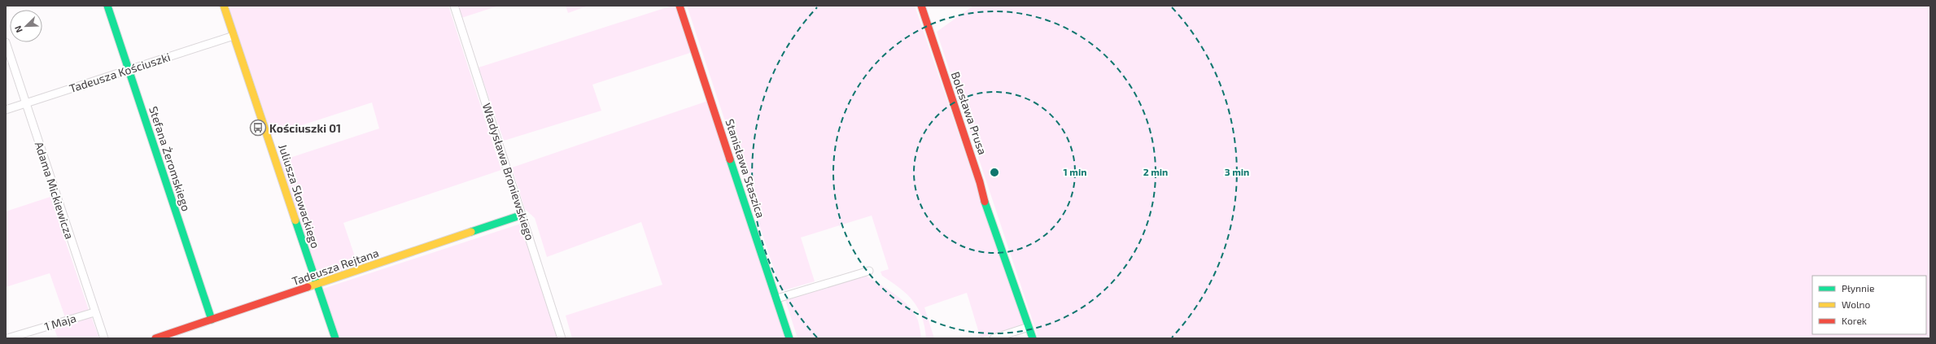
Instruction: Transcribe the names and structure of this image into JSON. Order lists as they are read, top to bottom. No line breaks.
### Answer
{"streets":{"street":["Tadeusza Kościuszki","Bolesława Prusa","Stefana Żeromskiego","Stanisława Staszica","Władysława Broniewskiego","Adama Mickiewicza","Juliusza Słowackiego","Tadeusza Rejtana","1 Maja"]},"crossings":[["Tadeusza Kościuszki","Stefana Żeromskiego"],["Tadeusza Kościuszki","Adama Mickiewicza"],["Tadeusza Kościuszki","Juliusza Słowackiego"],["Stefana Żeromskiego","Tadeusza Rejtana"],["Władysława Broniewskiego","Tadeusza Rejtana"],["Adama Mickiewicza","1 Maja"],["Juliusza Słowackiego","Tadeusza Rejtana"]],"places":{"bus stop":["Kościuszki 01"]},"legend":["Płynnie","Wolno","Korek"],"north":"bottom left","rings":["1 min","2 min","3 min"]}
